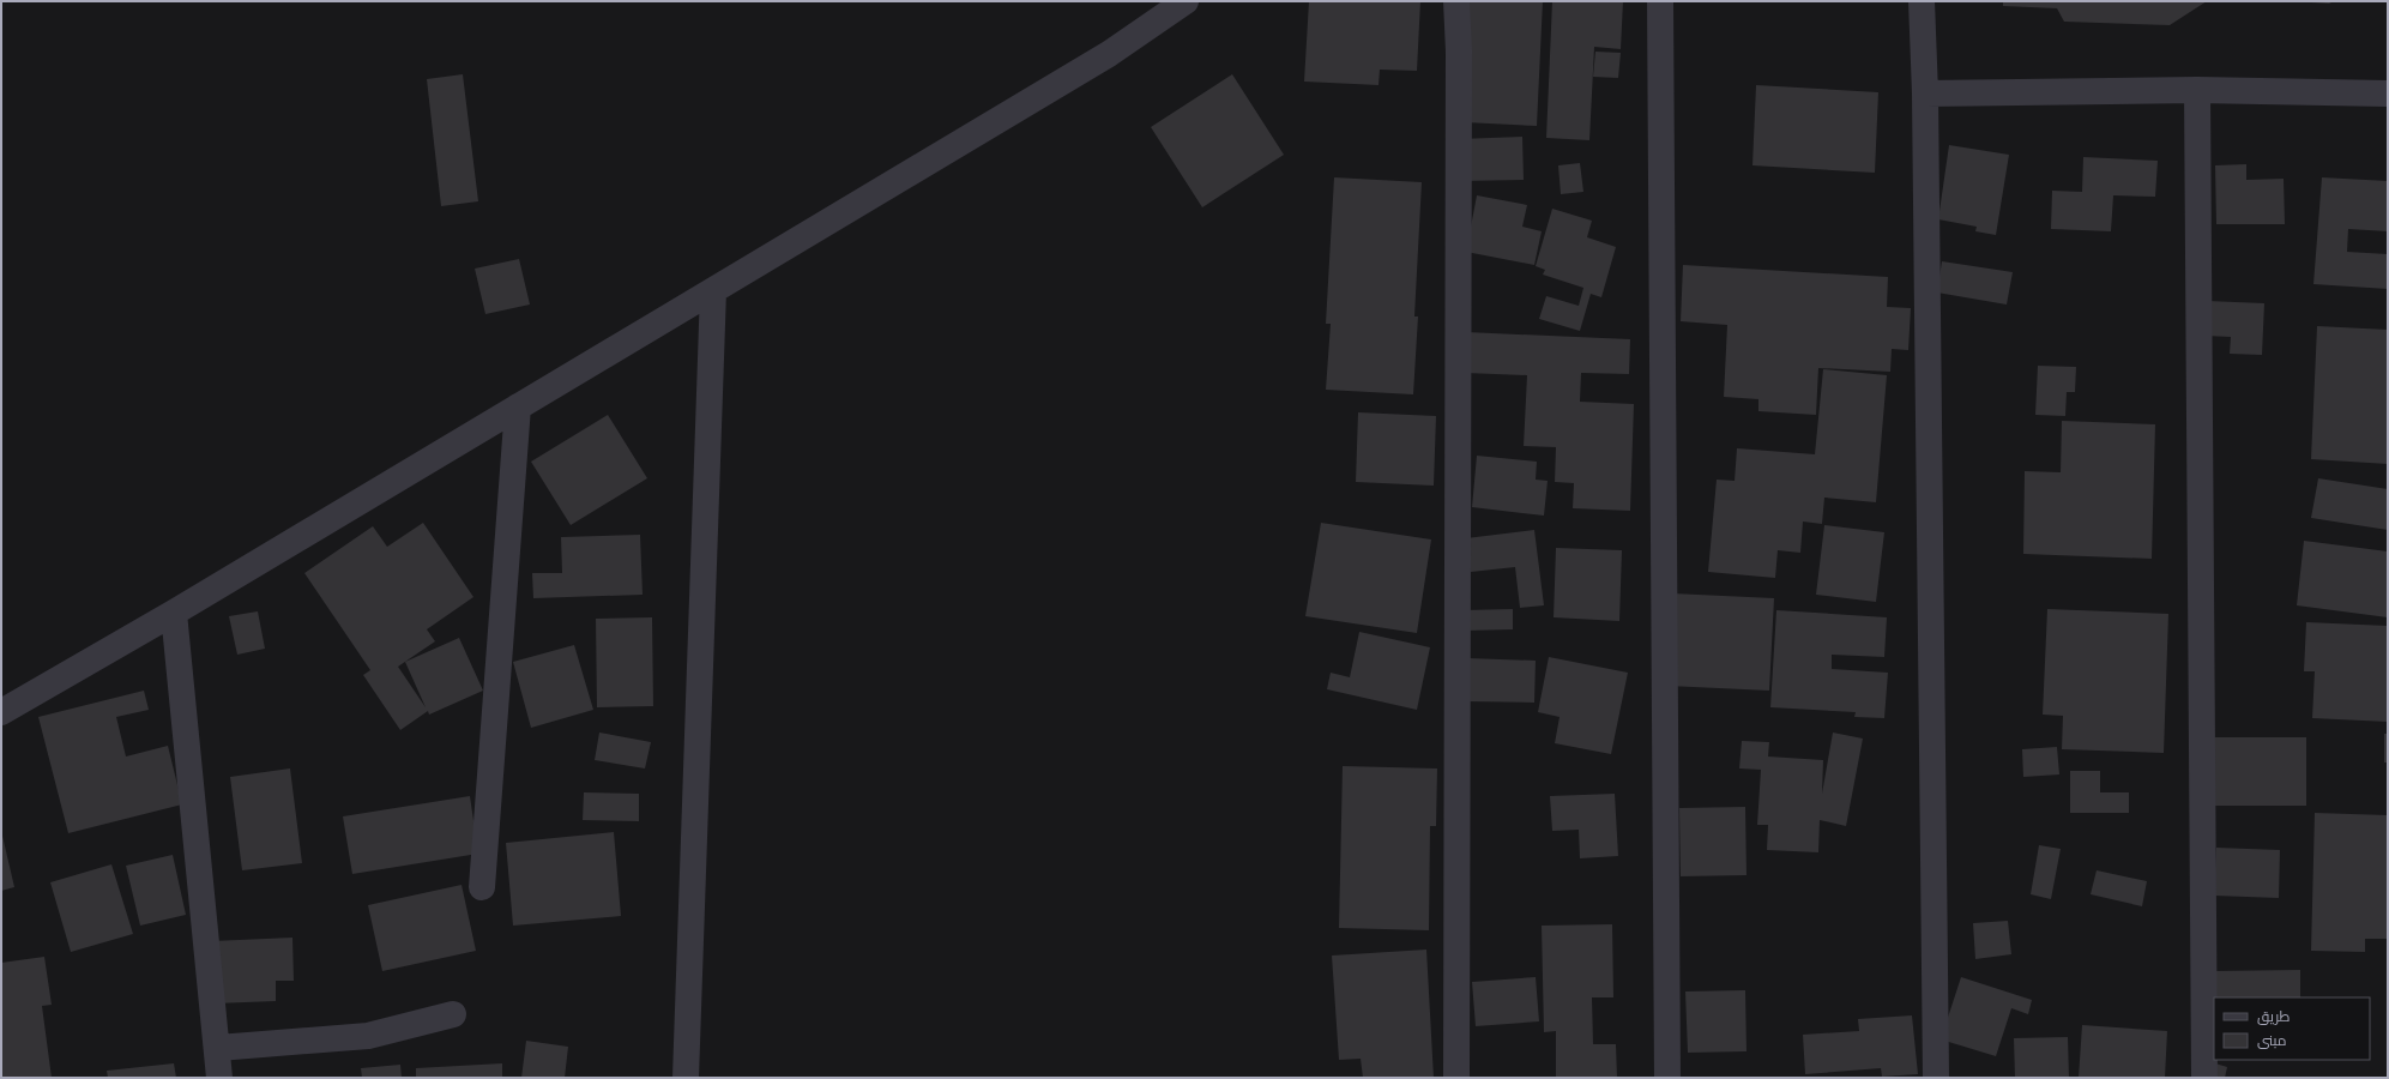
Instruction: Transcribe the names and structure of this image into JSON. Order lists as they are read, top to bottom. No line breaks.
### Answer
{"legend":["طريق","مبنى"]}
